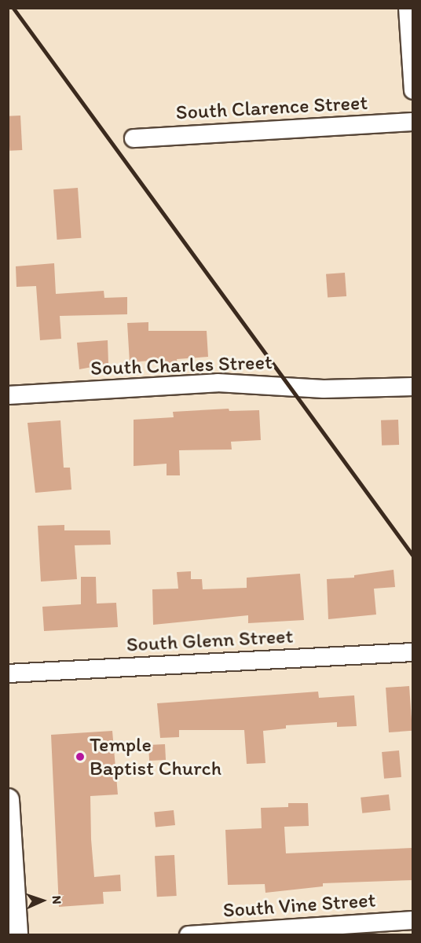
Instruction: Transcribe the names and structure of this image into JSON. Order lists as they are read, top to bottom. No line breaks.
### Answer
{"streets":{"street":["South Clarence Street","South Charles Street","South Glenn Street","South Vine Street"]},"places":["Temple Baptist Church"],"north":"right"}
